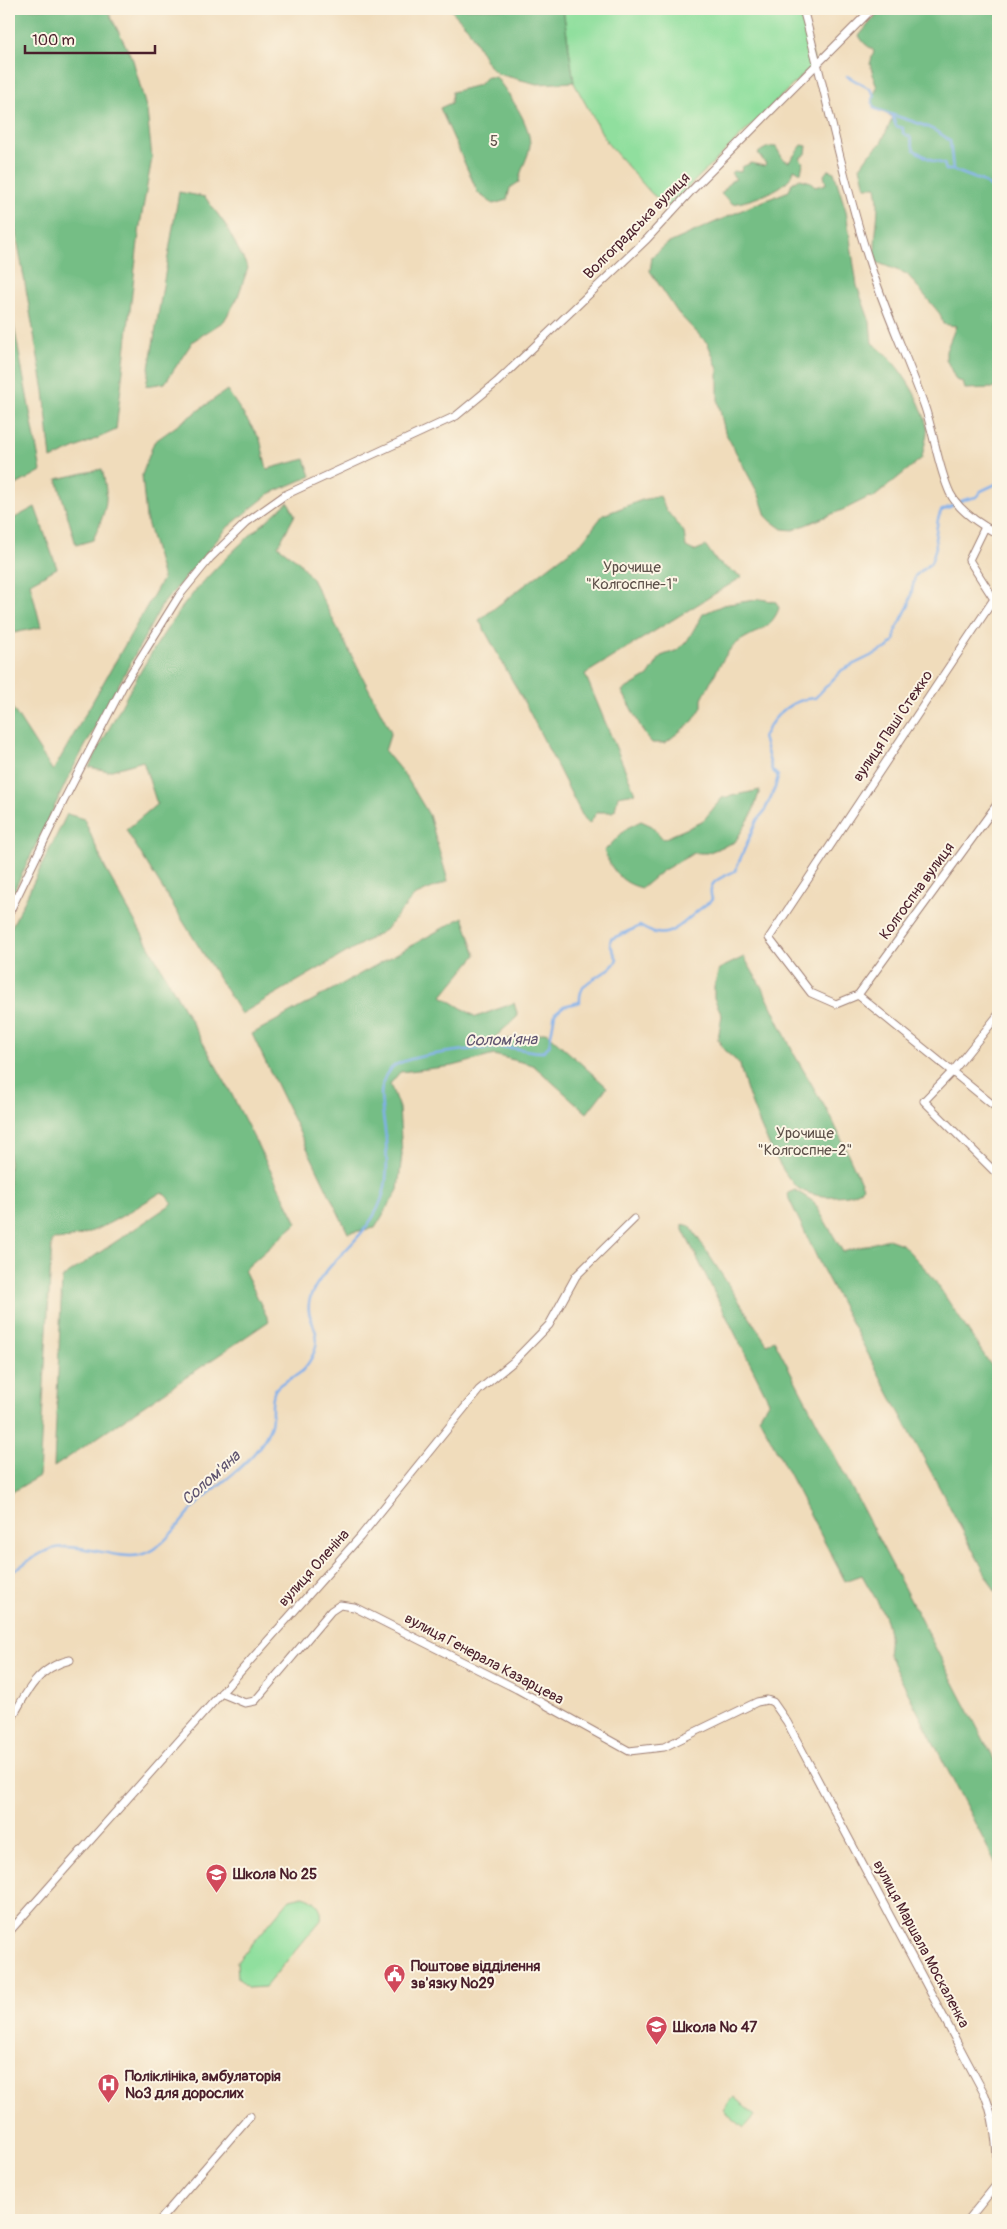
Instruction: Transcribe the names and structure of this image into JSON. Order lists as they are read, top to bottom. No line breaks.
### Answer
{"streets":{"street":["Волгоградська вулиця","вулиця Паші Стежко","Колгоспна вулиця","вулиця Оленіна","вулиця Генерала Казарцева","вулиця Маршала Москаленка"]},"crossings":[["вулиця Паші Стежко","Колгоспна вулиця"],["вулиця Оленіна","вулиця Генерала Казарцева"],["вулиця Генерала Казарцева","вулиця Маршала Москаленка"]],"water":["Солом'яна"],"parks":["5","Урочище \"Колгоспне-1\"","Урочище \"Колгоспне-2\""],"places":{"school or university":["Школа № 25","Школа № 47"],"public building":["Поштове відділення зв'язку №29"],"hospital":["Поліклініка, амбулаторія №3 для дорослих"]},"scale_bar":"100 m"}
